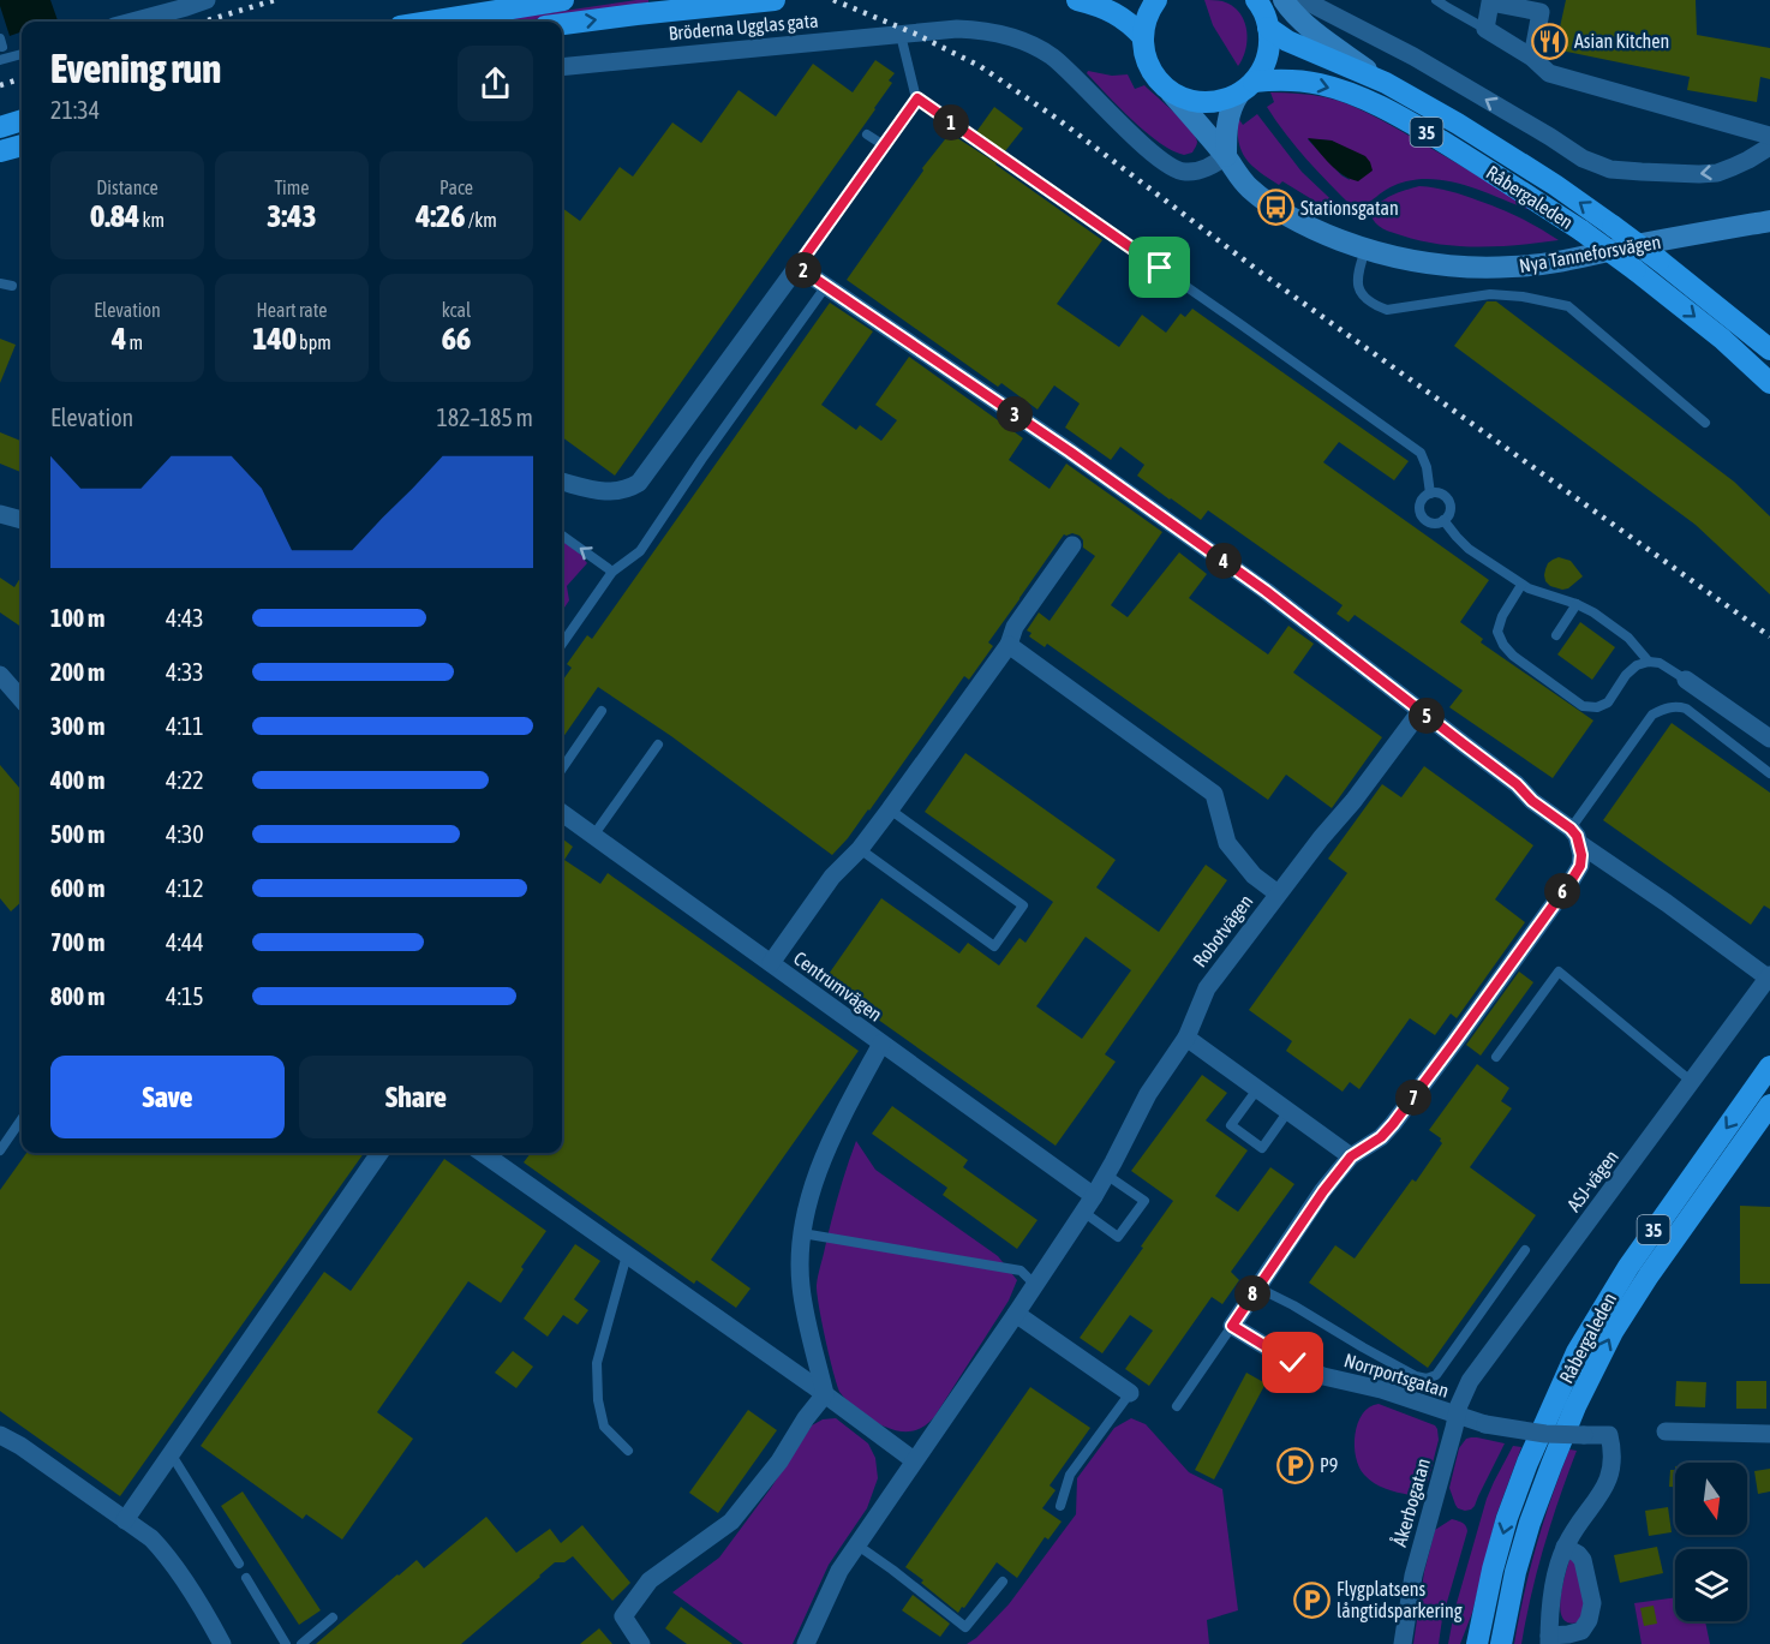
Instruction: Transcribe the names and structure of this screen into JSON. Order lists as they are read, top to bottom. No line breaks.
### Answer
{"streets":{"main road":["35","Råbergaleden","Nya Tanneforsvägen"],"street":["Bröderna Ugglas gata","Robotvägen","Centrumvägen","ASJ-vägen","Norrportsgatan","Åkerbogatan"]},"crossings":[["Bröderna Ugglas gata","Nya Tanneforsvägen"],["35","Råbergaleden"],["35","Nya Tanneforsvägen"],["Robotvägen","Centrumvägen"],["ASJ-vägen","Norrportsgatan"],["ASJ-vägen","Åkerbogatan"],["Norrportsgatan","Åkerbogatan"]],"places":{"restaurant":["Asian Kitchen"],"bus stop":["Stationsgatan"],"parking":["P9","Flygplatsens långtidsparkering"]},"north":"bottom","page":{"heading":["Evening run","21:34"],"pins":["1","2","3","4","5","6","7","8"],"stats":[["Distance","0.84 km"],["Time","3:43"],["Pace","4:26 /km"],["Elevation","4 m"],["Heart rate","140 bpm"],["kcal","66"]],"chart":["Elevation","182–185 m"],"list":[{"name":"100 m","note":"4:43"},{"name":"200 m","note":"4:33"},{"name":"300 m","note":"4:11"},{"name":"400 m","note":"4:22"},{"name":"500 m","note":"4:30"},{"name":"600 m","note":"4:12"},{"name":"700 m","note":"4:44"},{"name":"800 m","note":"4:15"}],"buttons":["Save","Share"]}}
